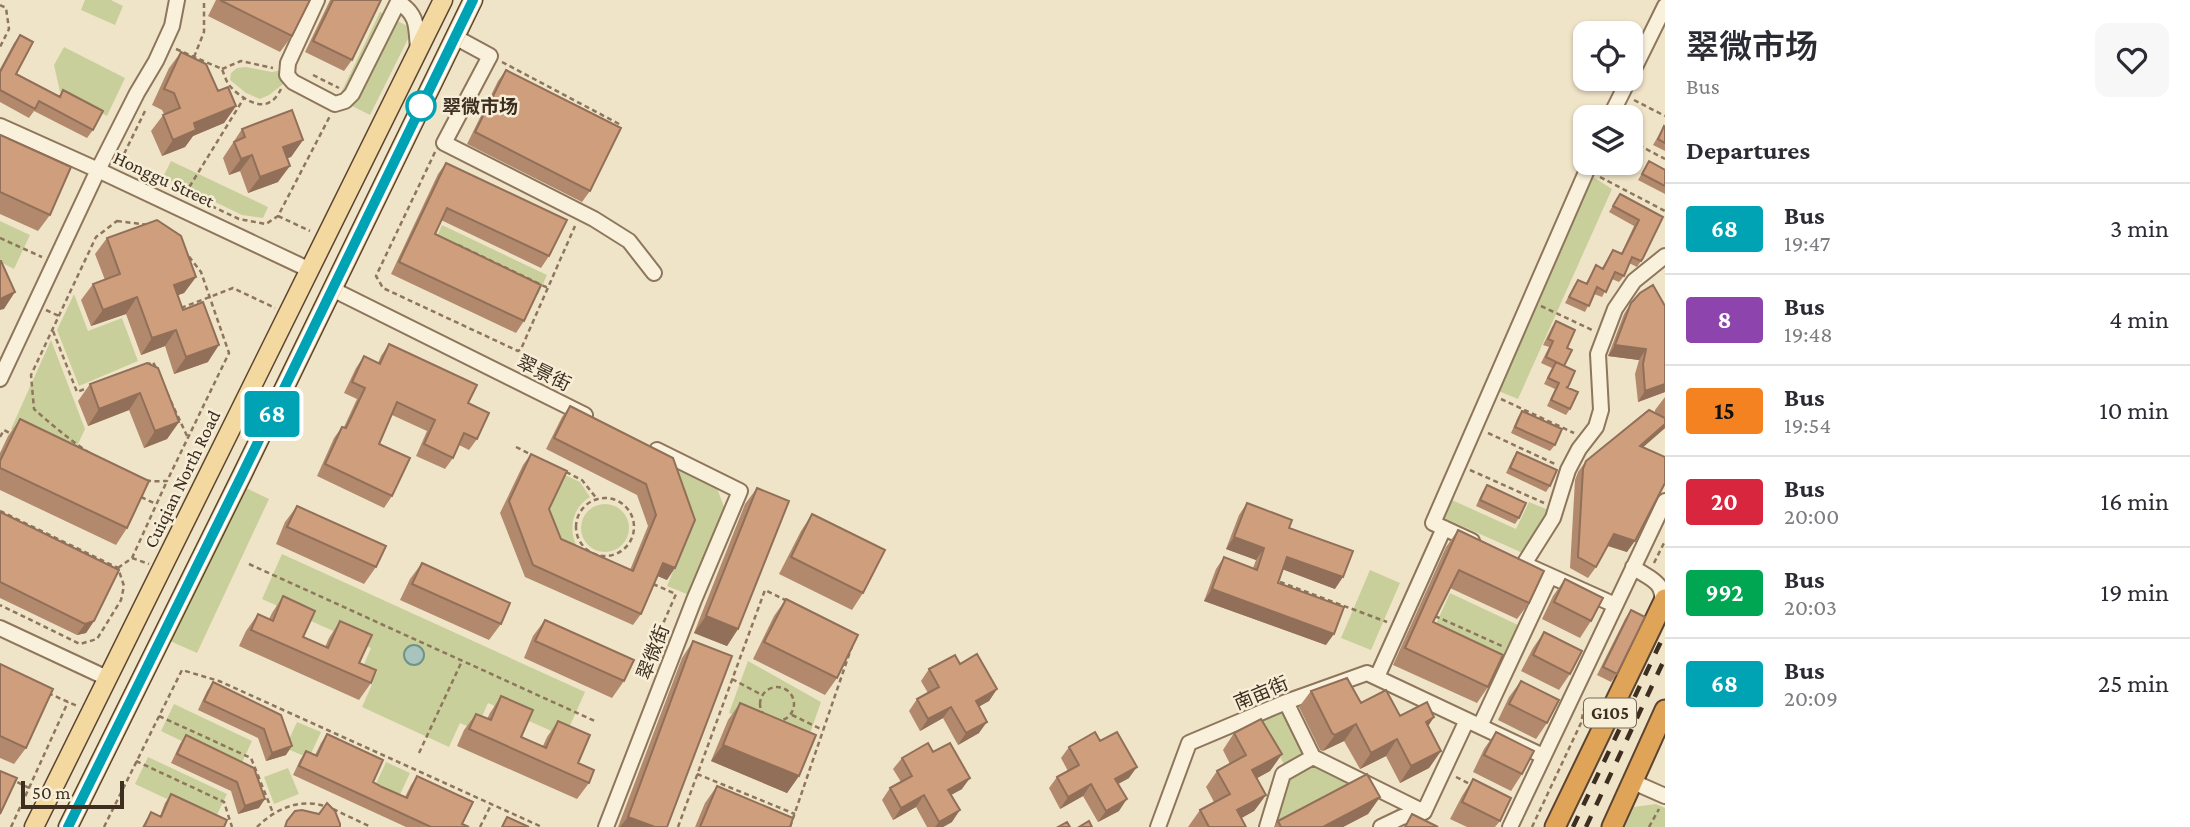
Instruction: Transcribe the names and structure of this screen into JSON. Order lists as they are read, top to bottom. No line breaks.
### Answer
{"streets":{"highway":["G105"],"main road":["Cuiqian North Road"],"street":["Honggu Street","翠景街","翠微街","南亩街"]},"crossings":[["Honggu Street","Cuiqian North Road"]],"places":["翠微市场"],"lines":["bus line 68"],"scale_bar":"50 m","page":{"on_map":"68","heading":[["翠微市场","Bus"],"Departures"],"list":[{"mark":"68","name":"Bus","note":"19:47","value":"3 min"},{"mark":"8","name":"Bus","note":"19:48","value":"4 min"},{"mark":"15","name":"Bus","note":"19:54","value":"10 min"},{"mark":"20","name":"Bus","note":"20:00","value":"16 min"},{"mark":"992","name":"Bus","note":"20:03","value":"19 min"},{"mark":"68","name":"Bus","note":"20:09","value":"25 min"}],"scale":"50 m"}}
